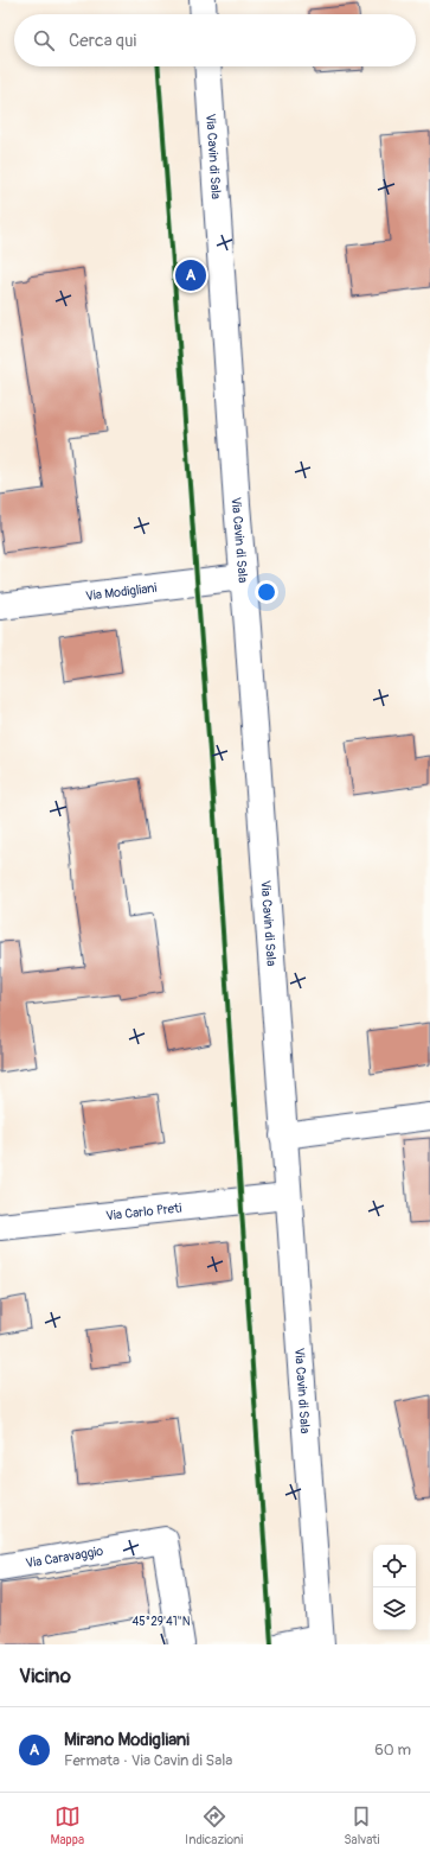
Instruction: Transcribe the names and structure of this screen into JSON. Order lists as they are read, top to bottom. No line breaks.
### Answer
{"streets":{"main road":["Via Cavin di Sala","Via Modigliani","Via Carlo Preti","Via Caravaggio"]},"crossings":[["Via Cavin di Sala","Via Modigliani"],["Via Cavin di Sala","Via Carlo Preti"]],"page":{"search":"Cerca qui","pins":"A","heading":"Vicino","list":[{"mark":"A","name":"Mirano Modigliani","note":"Fermata · Via Cavin di Sala","value":"60 m"}],"nav":["Mappa","Indicazioni","Salvati"]},"coordinates":["45°29'41\"N"]}
